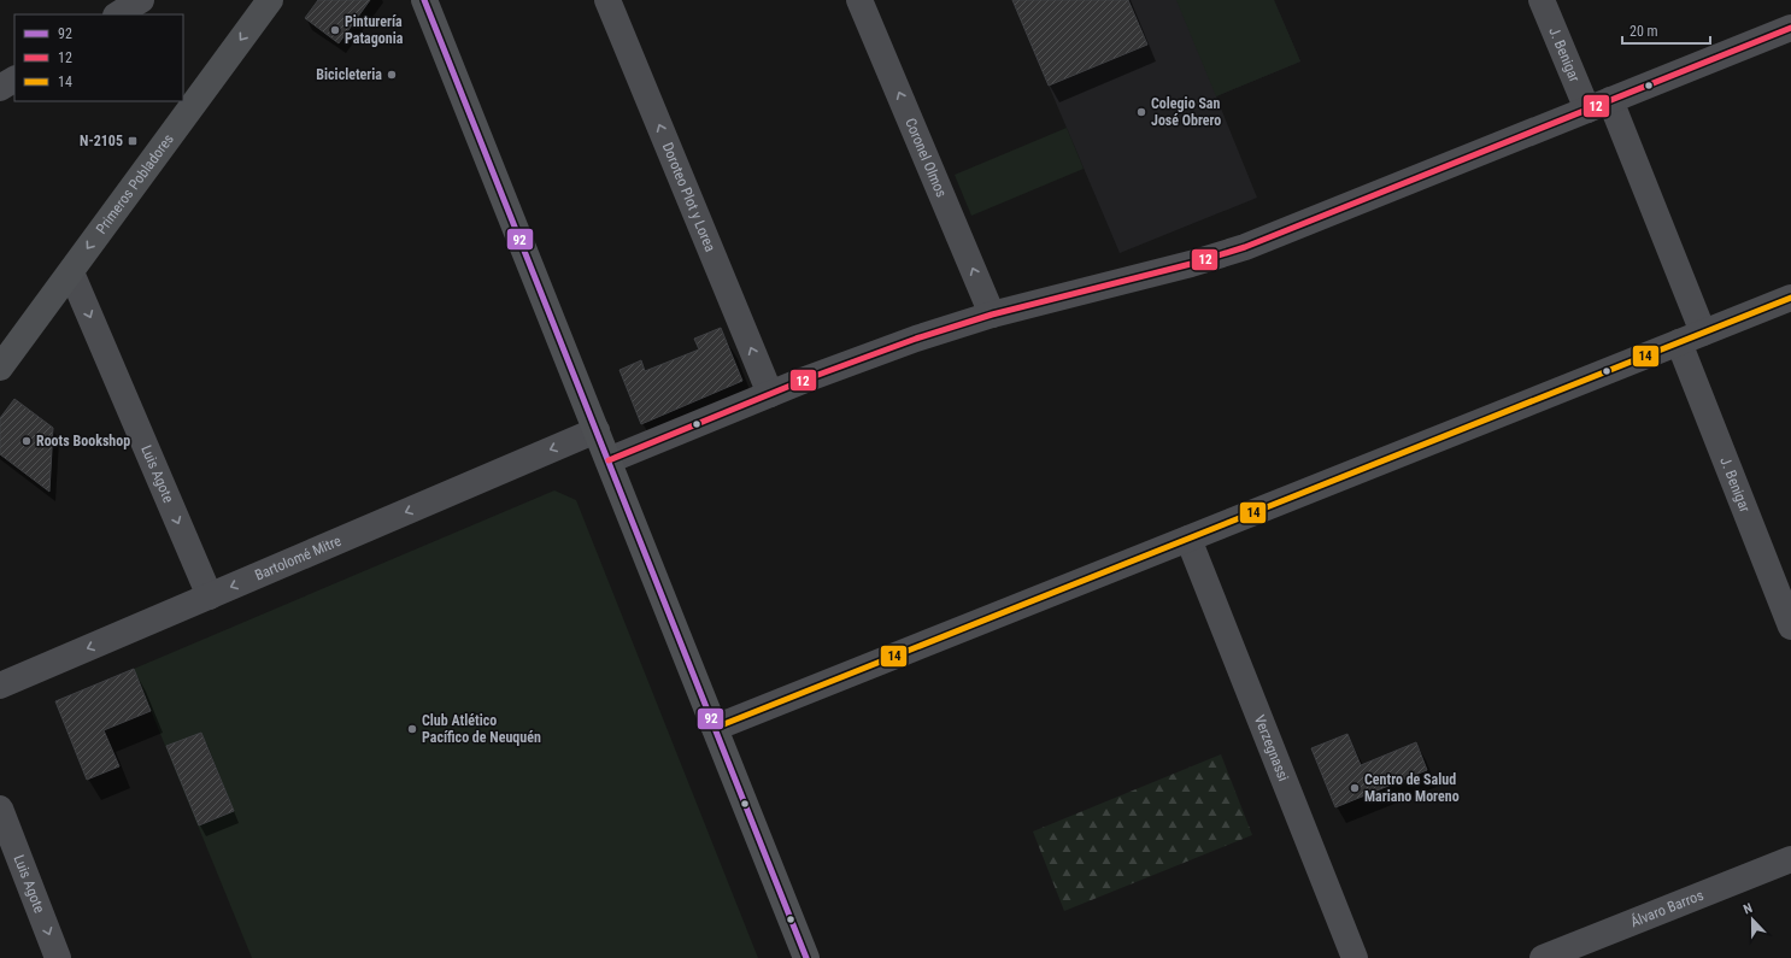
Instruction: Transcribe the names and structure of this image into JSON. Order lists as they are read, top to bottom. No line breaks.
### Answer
{"streets":{"main road":["Primeros Pobladores"],"street":["J. Benigar","Coronel Olmos","Doroteo Plot y Lorea","Luis Agote","Bartolomé Mitre","Verzegnassi","Álvaro Barros"]},"crossings":[["Primeros Pobladores","Luis Agote"],["Luis Agote","Bartolomé Mitre"]],"one_way":["Coronel Olmos","Primeros Pobladores","Doroteo Plot y Lorea","Luis Agote","Bartolomé Mitre"],"places":{"other":["Pinturería Patagonia","Bicicleteria","Colegio San José Obrero","Roots Bookshop","Club Atlético Pacífico de Neuquén","Centro de Salud Mariano Moreno"],"transit":["N-2105"]},"lines":["transit line 92","transit line 12","transit line 14"],"legend":["92","12","14"],"scale_bar":"20 m","north":"top"}
